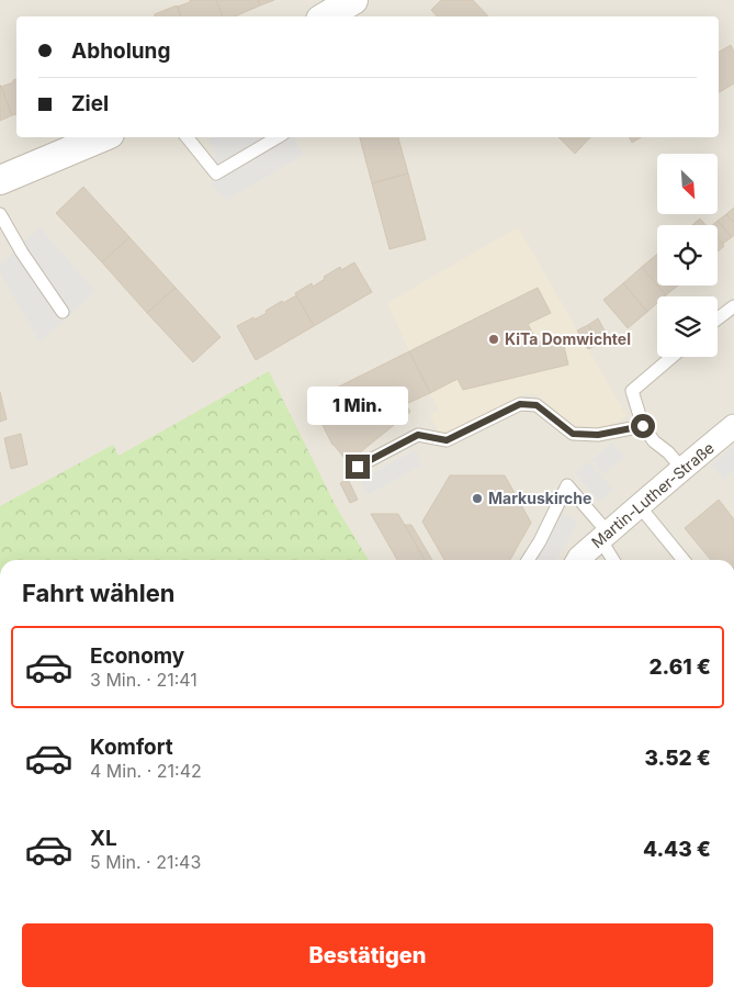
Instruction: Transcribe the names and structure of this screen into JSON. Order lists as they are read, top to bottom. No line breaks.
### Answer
{"streets":{"street":["Martin-Luther-Straße"]},"places":["KiTa Domwichtel","Markuskirche"],"north":"bottom right","page":{"banner":["Abholung","Ziel"],"bubble":"1 Min.","heading":"Fahrt wählen","list":[{"name":"Economy","note":"3 Min. · 21:41","value":"2.61 €"},{"name":"Komfort","note":"4 Min. · 21:42","value":"3.52 €"},{"name":"XL","note":"5 Min. · 21:43","value":"4.43 €"}],"buttons":"Bestätigen"}}
